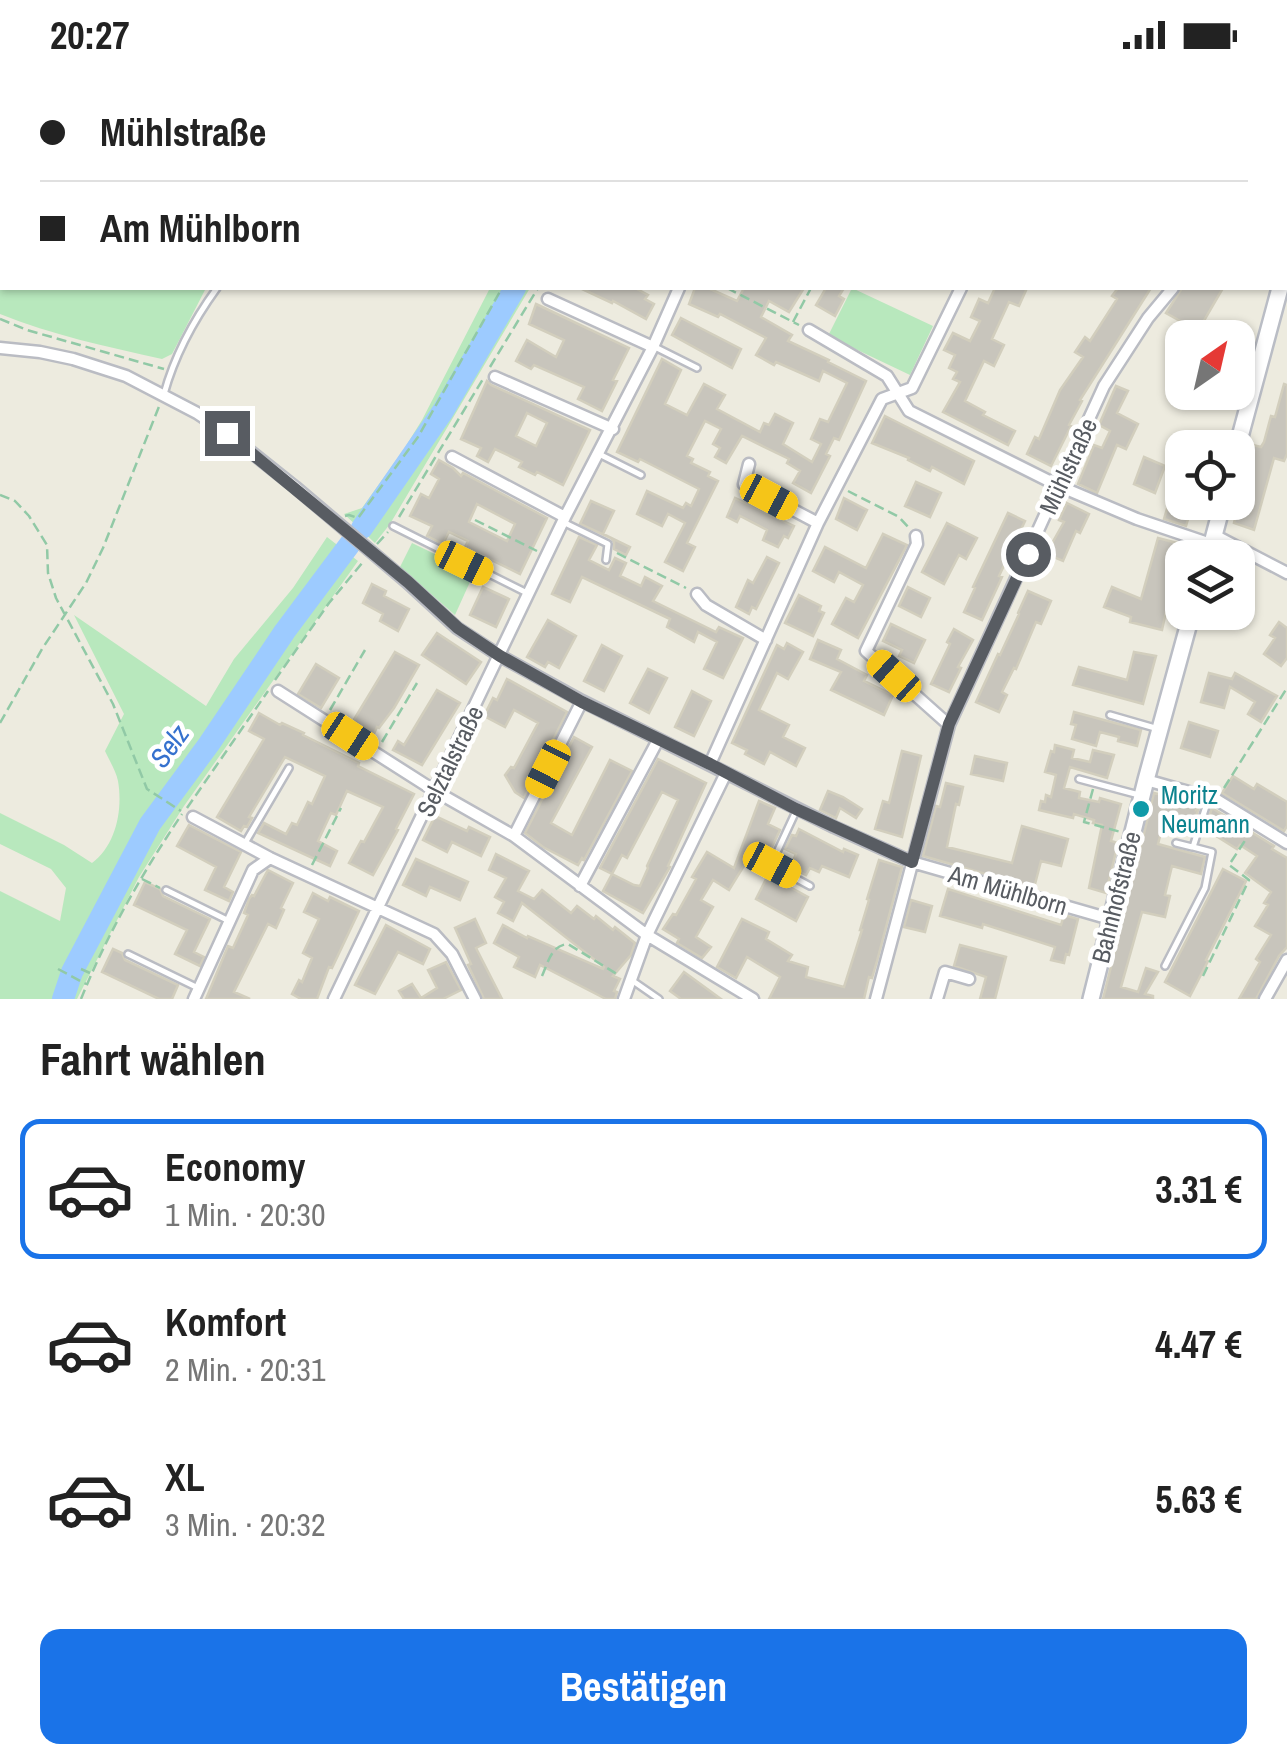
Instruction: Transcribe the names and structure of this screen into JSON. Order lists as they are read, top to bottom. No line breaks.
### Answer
{"streets":{"street":["Mühlstraße","Selztalstraße","Am Mühlborn","Bahnhofstraße"]},"crossings":[["Mühlstraße","Am Mühlborn"],["Selztalstraße","Am Mühlborn"],["Am Mühlborn","Bahnhofstraße"]],"water":["Selz"],"places":["Moritz Neumann"],"north":"top right","page":{"status":"20:27","banner":["Mühlstraße","Am Mühlborn"],"heading":"Fahrt wählen","list":[{"name":"Economy","note":"1 Min. · 20:30","value":"3.31 €"},{"name":"Komfort","note":"2 Min. · 20:31","value":"4.47 €"},{"name":"XL","note":"3 Min. · 20:32","value":"5.63 €"}],"buttons":"Bestätigen"}}
